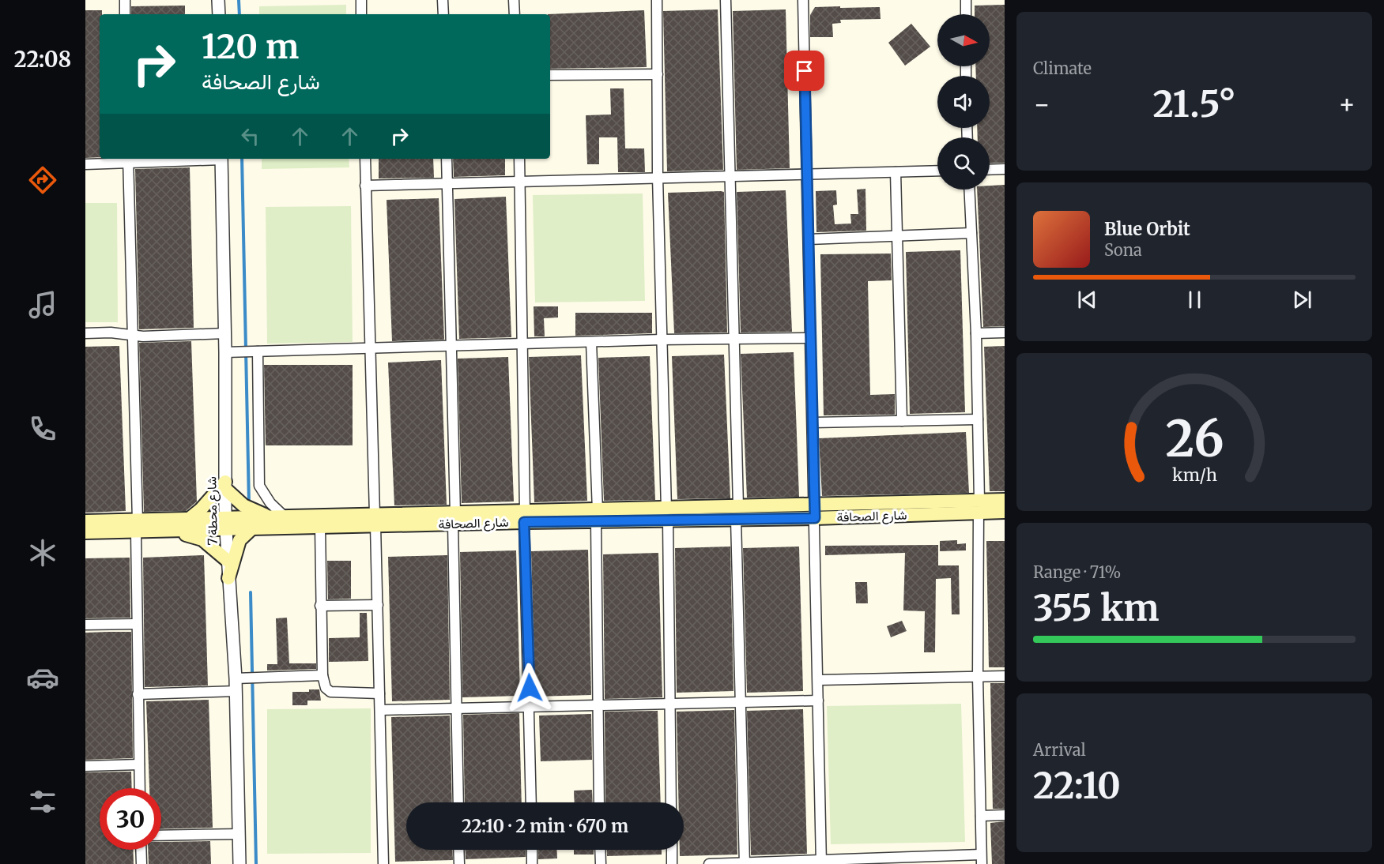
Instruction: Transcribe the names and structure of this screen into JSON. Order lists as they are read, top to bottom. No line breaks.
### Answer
{"streets":{"main road":["شارع الصحافة"],"street":["شارع محطة 7"]},"crossings":[["شارع محطة 7","شارع الصحافة"]],"north":"right","page":{"tabs":"22:08","tile":["Climate",["Range · 71%","355 km"],["Arrival","22:10"]],"turn":["120 m","شارع الصحافة"],"heat":["−","21.5°","+"],"song":["Blue Orbit","Sona"],"limit":"30","trip":"22:10 · 2 min · 670 m","gauge":["26","km/h"]}}
